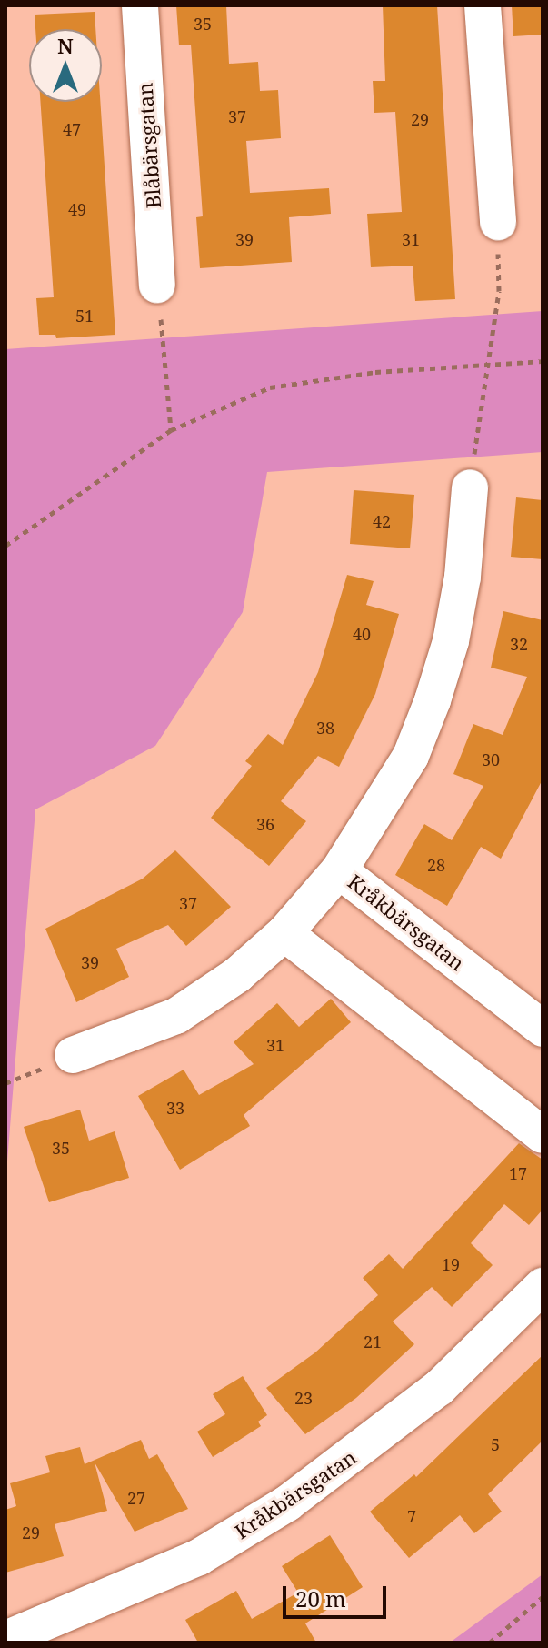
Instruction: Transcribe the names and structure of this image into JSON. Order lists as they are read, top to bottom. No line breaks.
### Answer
{"streets":{"street":["Blåbärsgatan","Kråkbärsgatan"]},"house_numbers":["35","37","29","47","49","39","31","51","42","40","32","38","30","36","28","37","39","31","33","35","17","19","21","23","5","27","7","29"],"scale_bar":"20 m","north":"top"}
